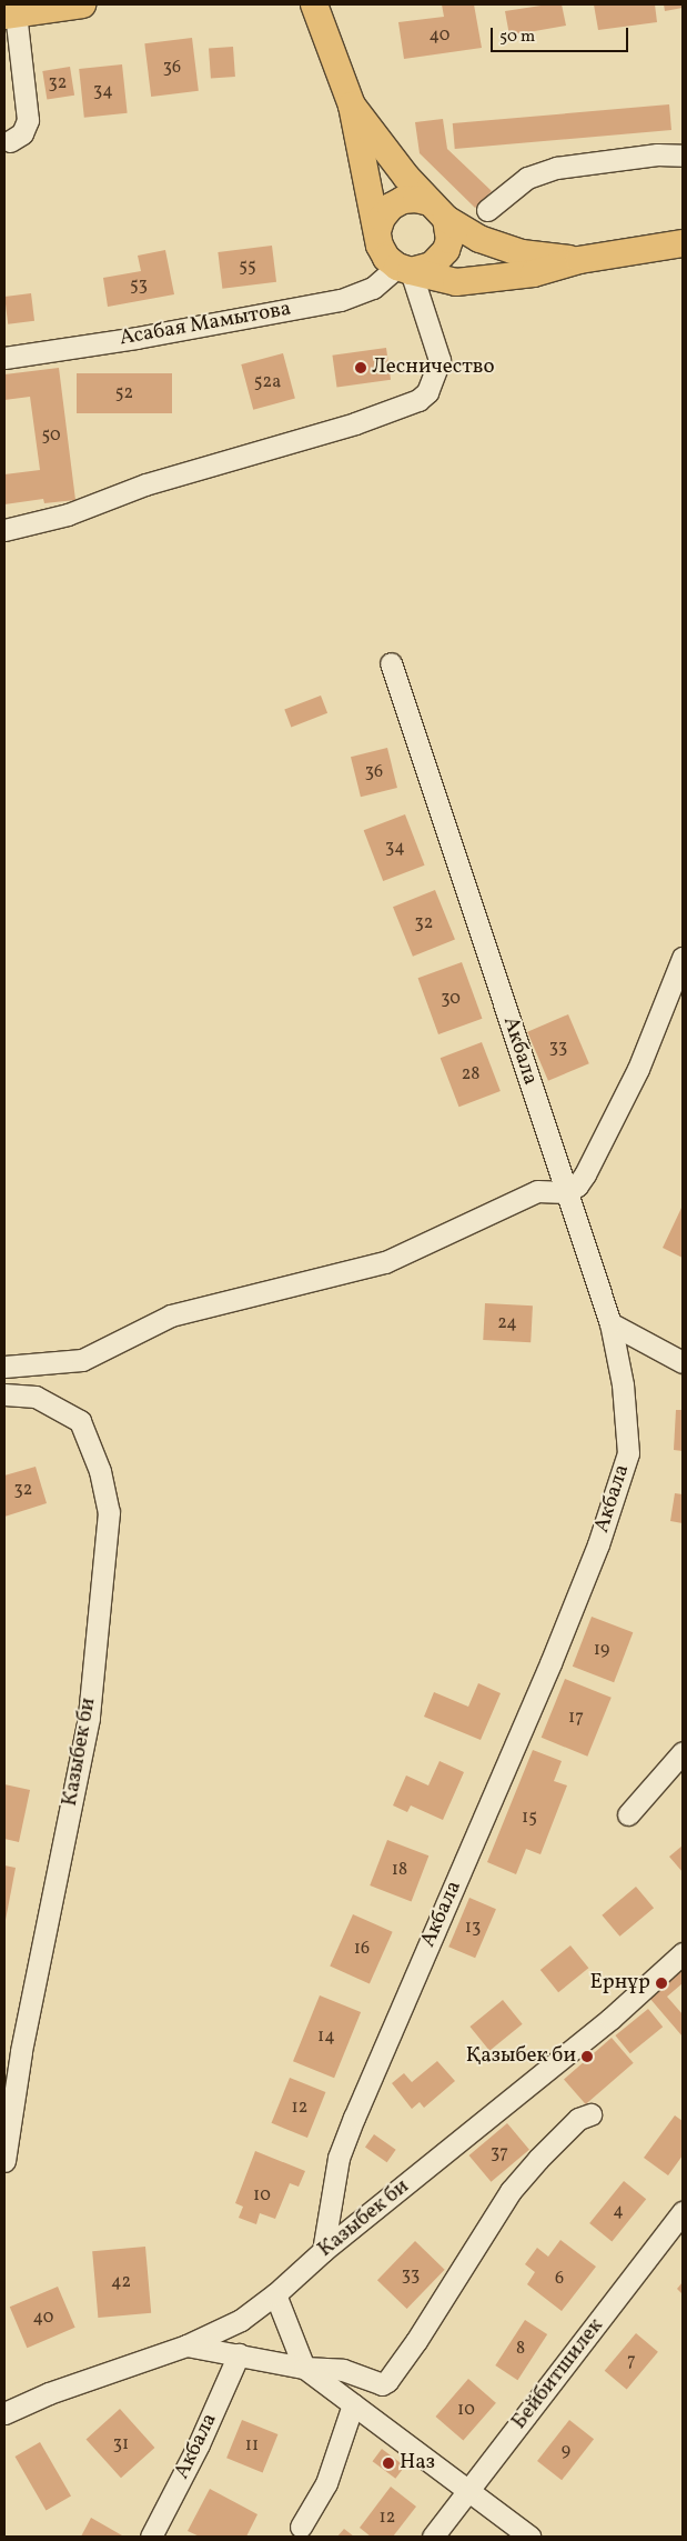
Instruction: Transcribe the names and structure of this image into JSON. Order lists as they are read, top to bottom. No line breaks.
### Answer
{"streets":{"street":["Асабая Мамытова","Акбала","Казыбек би","Бейбитшилек"]},"crossings":[["Акбала","Казыбек би"]],"places":["Лесничество","Ернұр","Қазыбек би","Наз"],"house_numbers":["40","36","32","34","55","53","52а","52","50","36","34","32","30","33","28","24","32","19","17","15","18","13","16","14","12","37","10","4","33","6","42","40","8","7","10","31","11","9","12"],"scale_bar":"50 m"}
